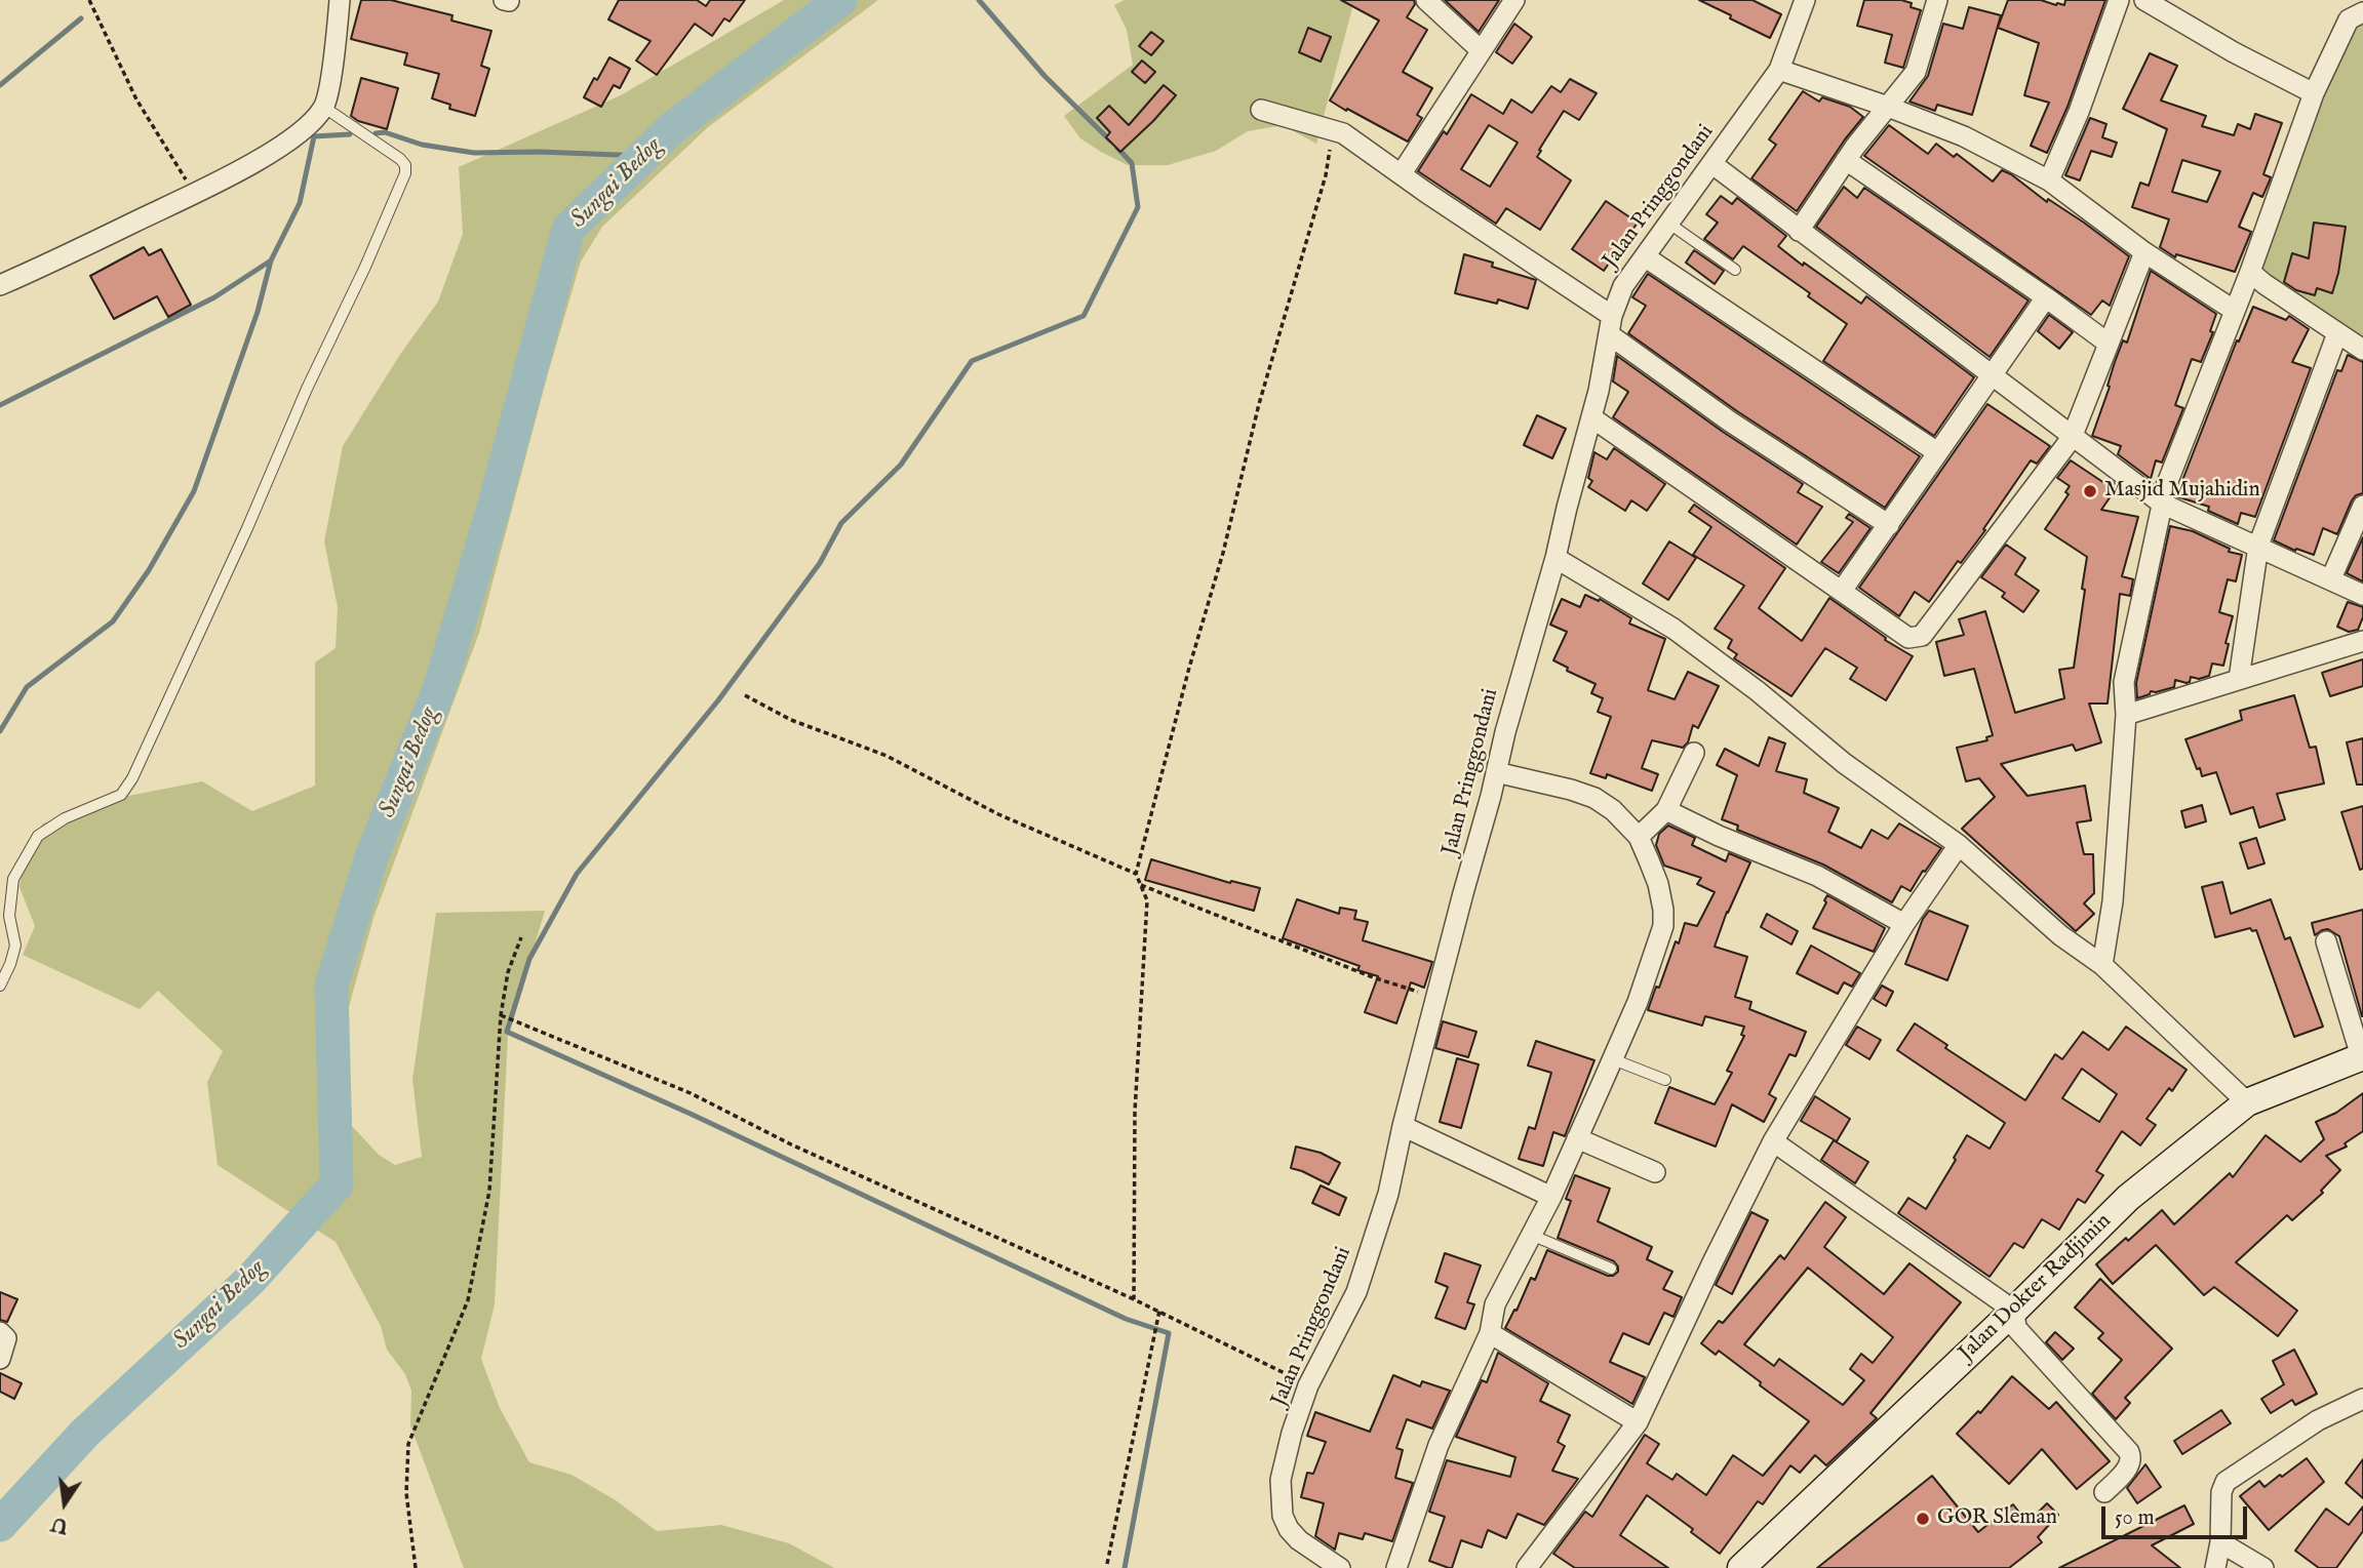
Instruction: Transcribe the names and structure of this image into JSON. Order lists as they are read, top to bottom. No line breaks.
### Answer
{"streets":{"main road":["Jalan Dokter Radjimin"],"street":["Jalan Pringgondani"]},"water":["Sungai Bedog"],"places":["Masjid Mujahidin","GOR Sleman"],"scale_bar":"50 m","north":"bottom"}
